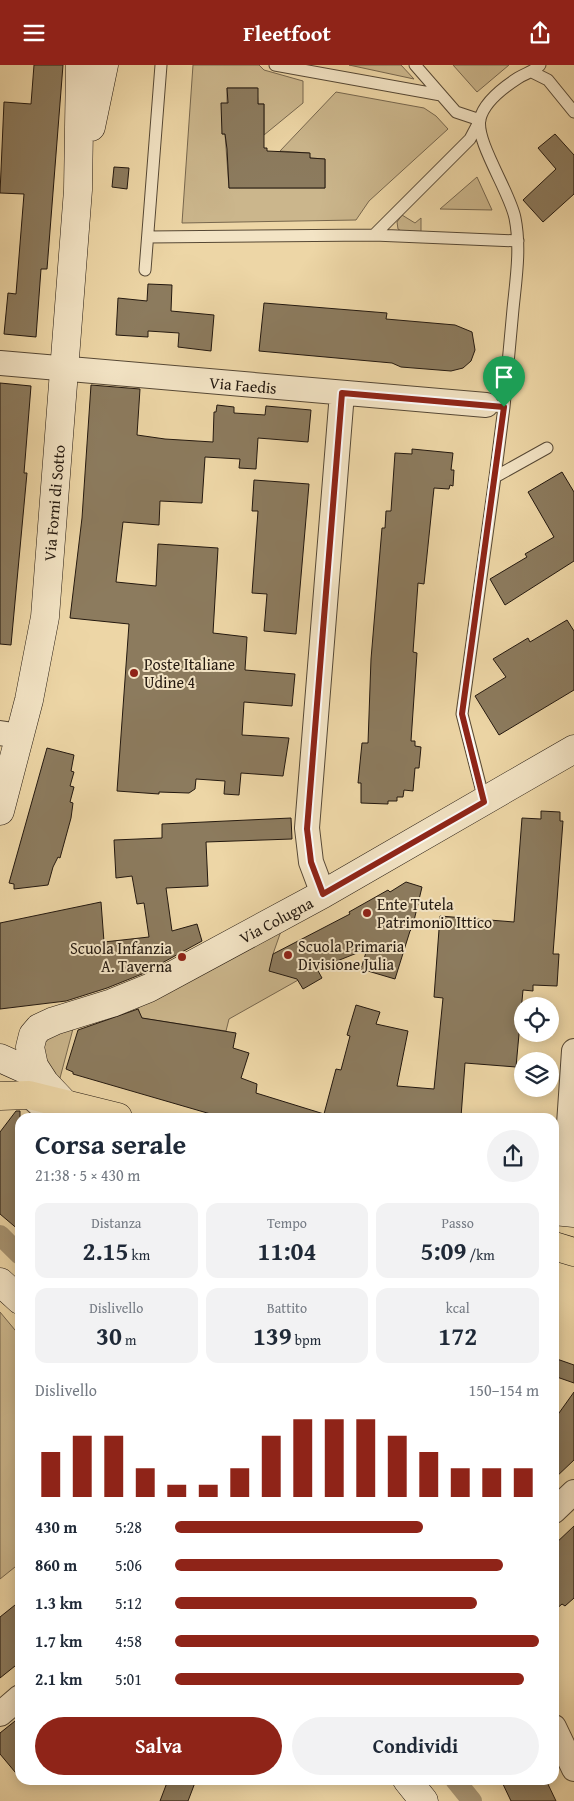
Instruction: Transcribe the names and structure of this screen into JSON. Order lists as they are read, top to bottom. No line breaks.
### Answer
{"streets":{"main road":["Via Forni di Sotto","Via Colugna"],"street":["Via Faedis"]},"crossings":[["Via Faedis","Via Forni di Sotto"]],"places":["Poste Italiane Udine 4","Ente Tutela Patrimonio Ittico","Scuola Primaria Divisione Julia","Scuola Infanzia A. Taverna"],"page":{"header":"Fleetfoot","heading":["Corsa serale","21:38 · 5 × 430 m"],"stats":[["Distanza","2.15 km"],["Tempo","11:04"],["Passo","5:09 /km"],["Dislivello","30 m"],["Battito","139 bpm"],["kcal","172"]],"chart":["Dislivello","150–154 m"],"list":[{"name":"430 m","note":"5:28"},{"name":"860 m","note":"5:06"},{"name":"1.3 km","note":"5:12"},{"name":"1.7 km","note":"4:58"},{"name":"2.1 km","note":"5:01"}],"buttons":["Salva","Condividi"]}}
